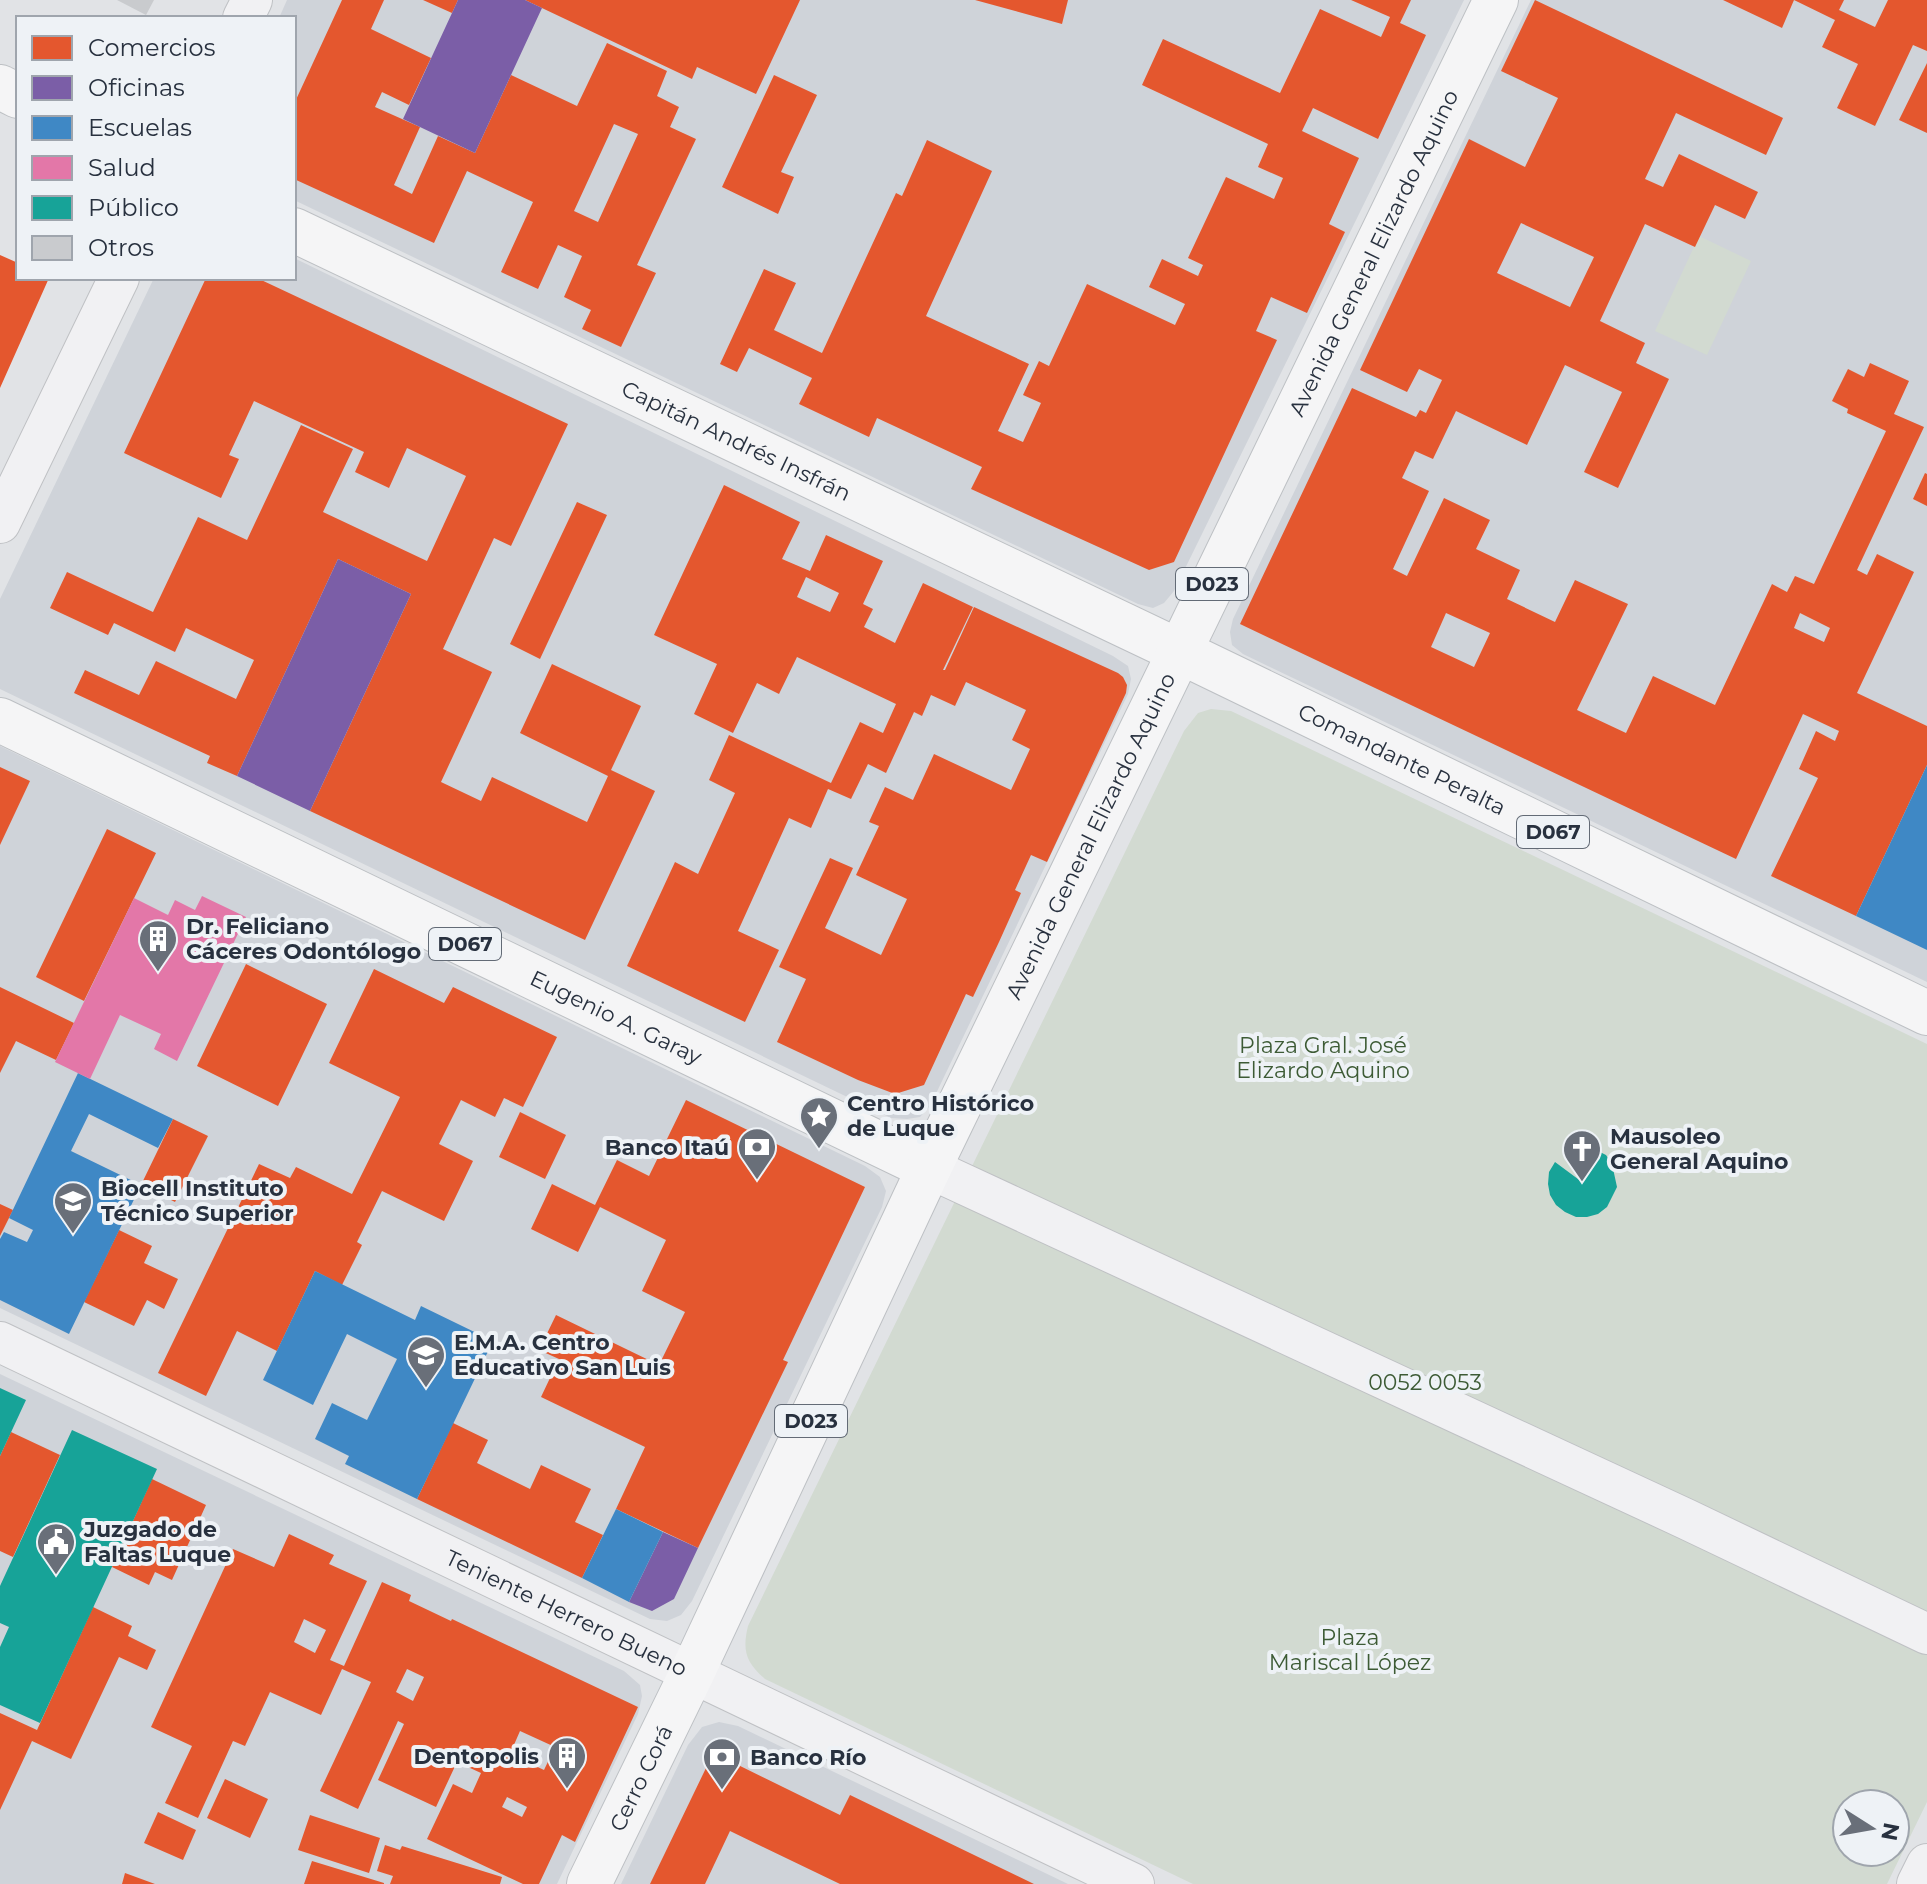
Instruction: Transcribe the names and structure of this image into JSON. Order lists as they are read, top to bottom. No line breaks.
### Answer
{"streets":{"main road":["Avenida General Elizardo Aquino","Capitán Andrés Insfrán","D023","Comandante Peralta","D067","Eugenio A. Garay","Cerro Corá"],"street":["Teniente Herrero Bueno"]},"crossings":[["Avenida General Elizardo Aquino","Capitán Andrés Insfrán"],["Avenida General Elizardo Aquino","Comandante Peralta"],["Avenida General Elizardo Aquino","Eugenio A. Garay"],["Avenida General Elizardo Aquino","Teniente Herrero Bueno"],["Avenida General Elizardo Aquino","Cerro Corá"],["Capitán Andrés Insfrán","Comandante Peralta"],["Teniente Herrero Bueno","Cerro Corá"]],"parks":["Plaza Gral. José Elizardo Aquino","0052 0053","Plaza Mariscal López"],"places":{"building":["Dr. Feliciano Cáceres Odontólogo","Dentopolis"],"place":["Centro Histórico de Luque"],"bank":["Banco Itaú","Banco Río"],"church":["Mausoleo General Aquino"],"school or university":["Biocell Instituto Técnico Superior","E.M.A. Centro Educativo San Luis"],"public building":["Juzgado de Faltas Luque"]},"legend":["Comercios","Oficinas","Escuelas","Salud","Público","Otros"],"north":"right"}
